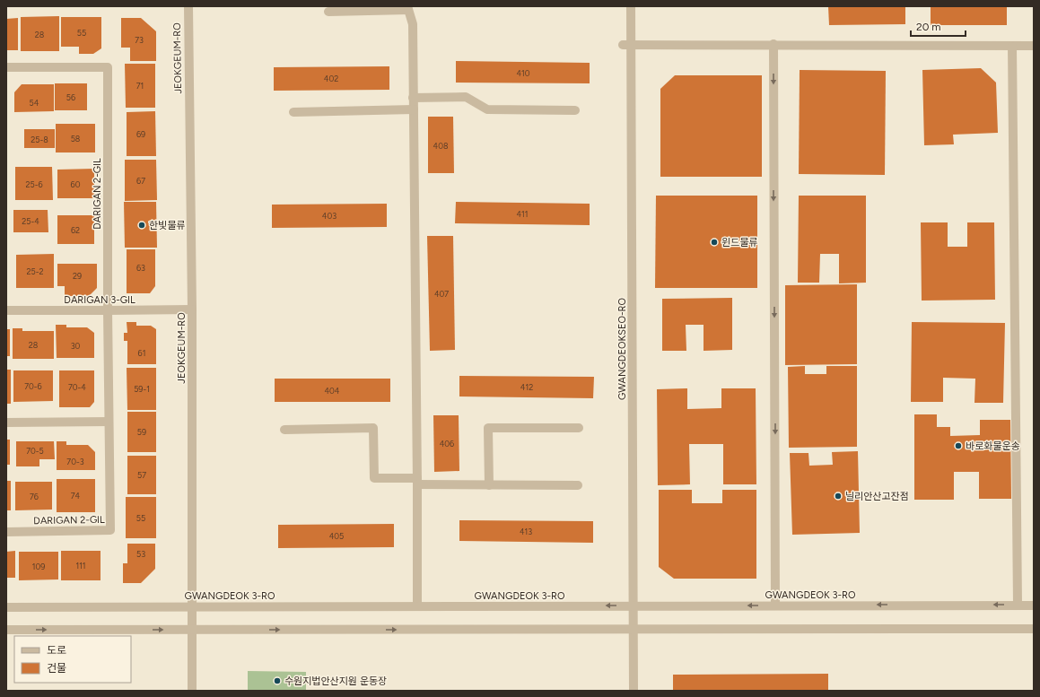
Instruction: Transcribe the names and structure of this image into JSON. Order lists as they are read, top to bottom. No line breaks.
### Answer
{"streets":{"street":["JEOKGEUM-RO","DARIGAN 2-GIL","DARIGAN 3-GIL","GWANGDEOKSEO-RO","GWANGDEOK 3-RO"]},"crossings":[["JEOKGEUM-RO","DARIGAN 3-GIL"],["JEOKGEUM-RO","GWANGDEOK 3-RO"],["DARIGAN 2-GIL","DARIGAN 3-GIL"],["GWANGDEOKSEO-RO","GWANGDEOK 3-RO"]],"places":["한빛물류","윈드물류","바로화물운송","닐리안산고잔점","수원지법안산지원 운동장"],"house_numbers":["55","28","73","410","402","71","56","54","69","58","25-8","408","67","25-6","60","411","403","25-4","62","63","25-2","29","407","28","30","61","70-6","70-4","412","59-1","404","59","406","70-5","70-3","57","74","76","55","413","405","53","111","109"],"legend":["도로","건물"],"scale_bar":"20 m"}
